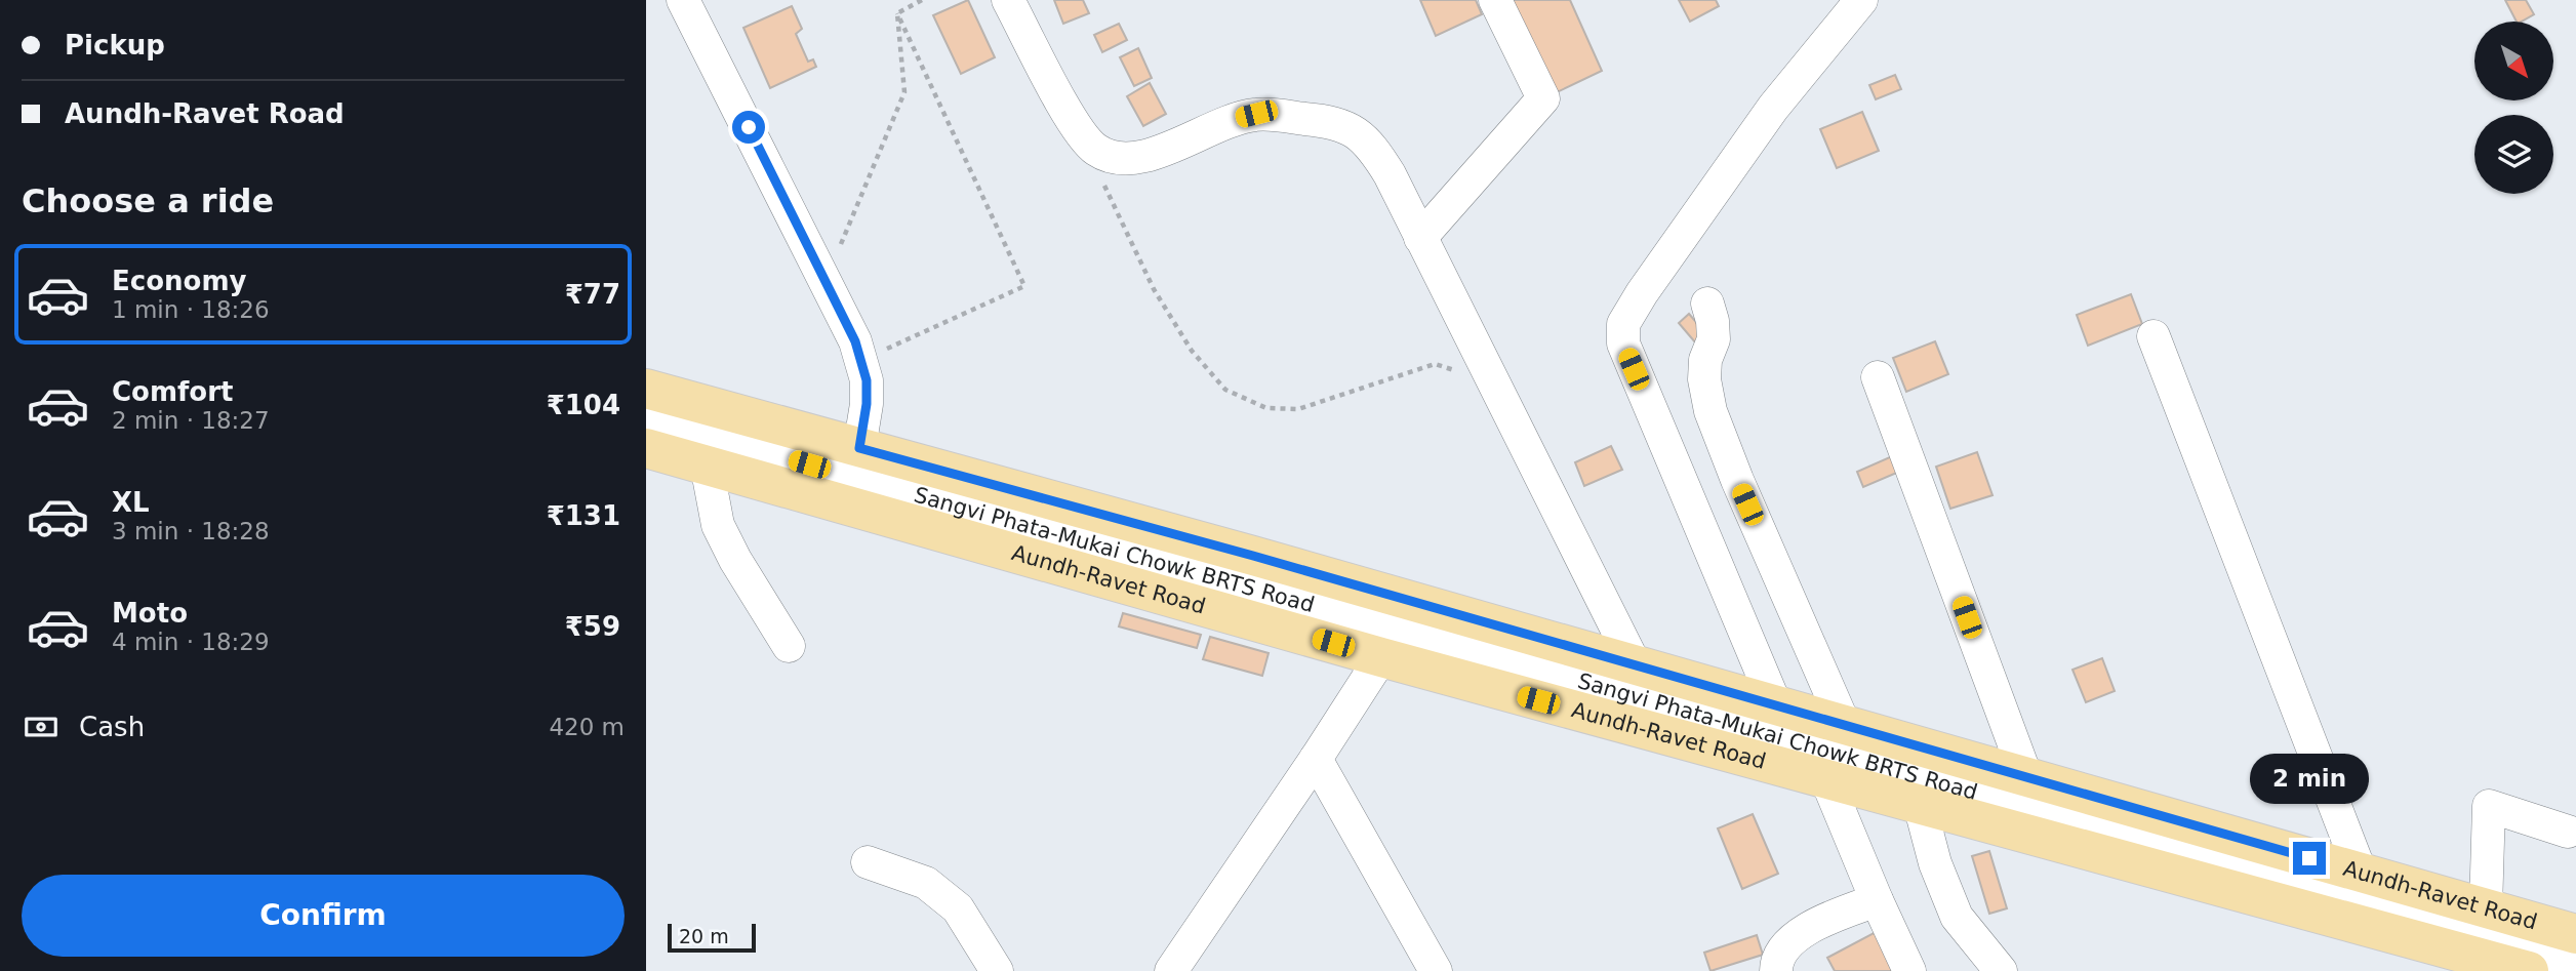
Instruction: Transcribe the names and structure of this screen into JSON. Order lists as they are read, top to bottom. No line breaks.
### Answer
{"streets":{"main road":["Aundh-Ravet Road"],"street":["Sangvi Phata-Mukai Chowk BRTS Road"]},"crossings":[["Sangvi Phata-Mukai Chowk BRTS Road","Aundh-Ravet Road"]],"scale_bar":"20 m","north":"bottom right","page":{"banner":["Pickup","Aundh-Ravet Road"],"heading":"Choose a ride","list":[{"name":"Economy","note":"1 min · 18:26","value":"₹77"},{"name":"Comfort","note":"2 min · 18:27","value":"₹104"},{"name":"XL","note":"3 min · 18:28","value":"₹131"},{"name":"Moto","note":"4 min · 18:29","value":"₹59"}],"pay":["Cash","420 m"],"bubble":"2 min","buttons":"Confirm","scale":"20 m"}}
